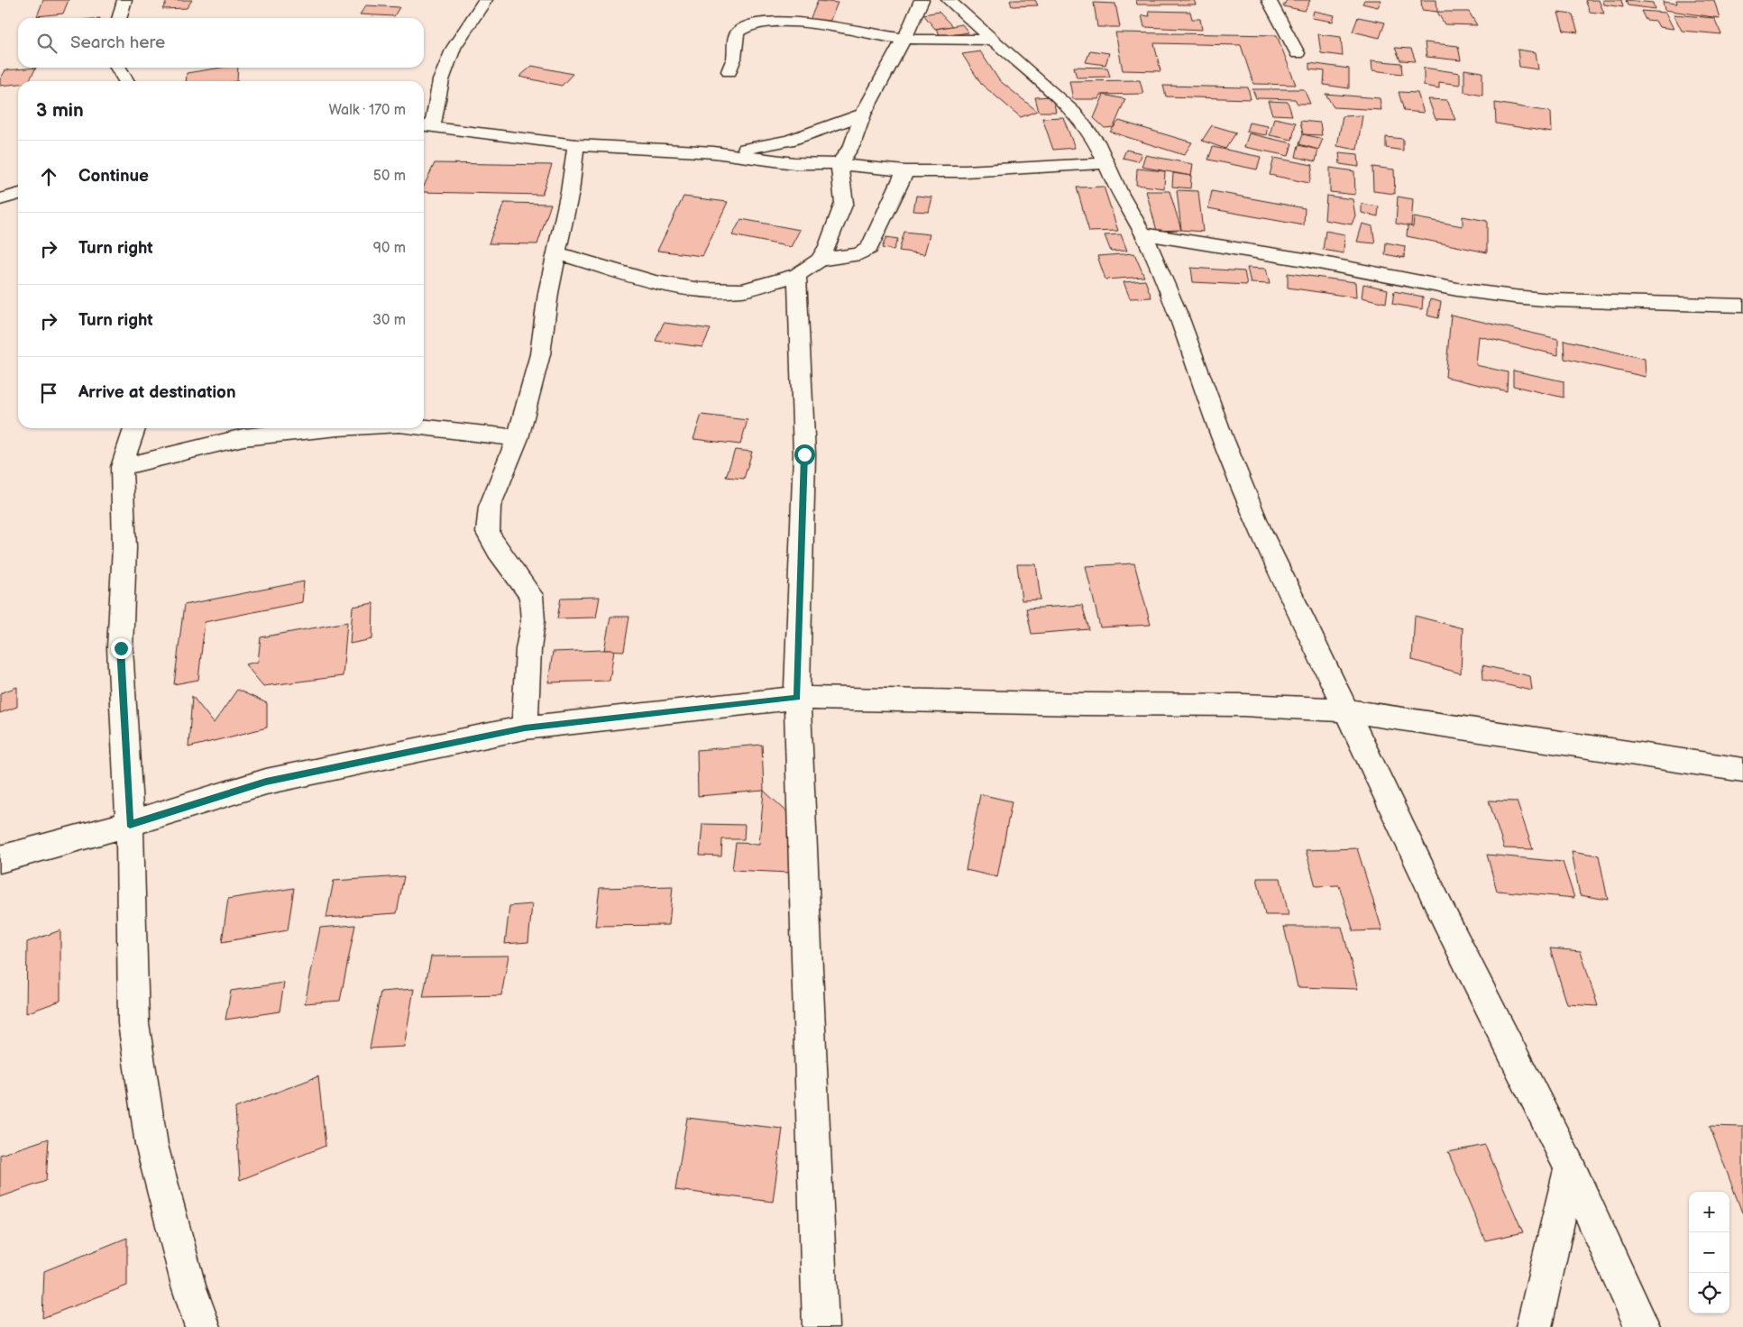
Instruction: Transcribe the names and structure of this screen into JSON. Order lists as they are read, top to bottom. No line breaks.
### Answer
{"page":{"search":"Search here","heading":["3 min","Walk · 170 m"],"list":[["Continue","50 m"],["Turn right","90 m"],["Turn right","30 m"],"Arrive at destination"],"map_buttons":["+","−"]}}
